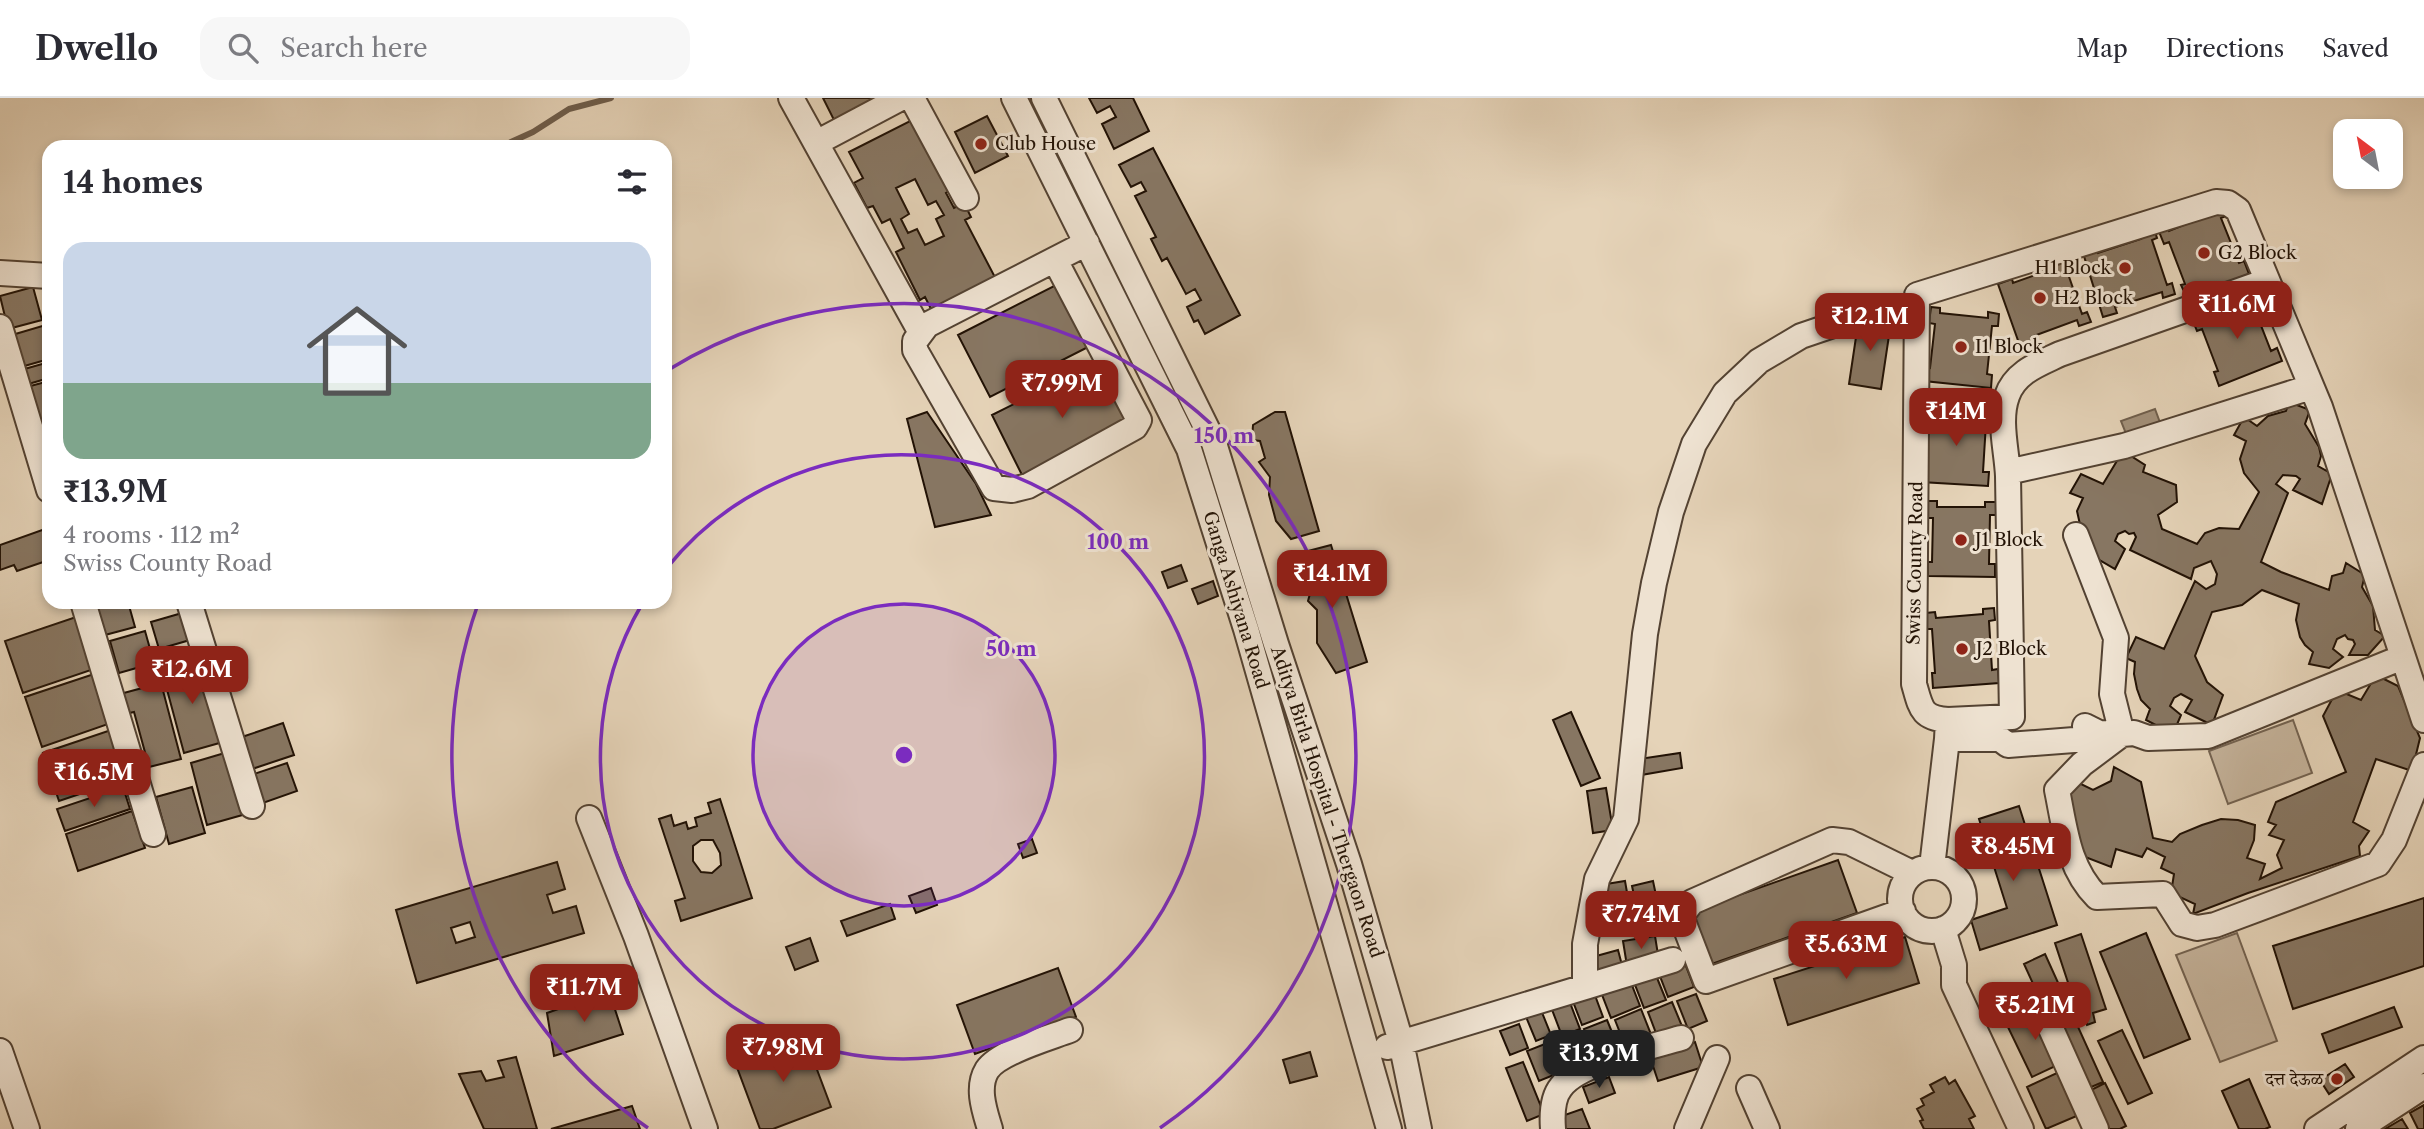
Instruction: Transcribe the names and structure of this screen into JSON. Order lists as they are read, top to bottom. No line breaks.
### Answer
{"streets":{"street":["Swiss County Road","Ganga Ashiyana Road","Aditya Birla Hospital - Thergaon Road"]},"places":["Club House","G2 Block","H1 Block","H2 Block","I1 Block","J1 Block","J2 Block","दत्त देऊळ"],"north":"top left","page":{"header":"Dwello","search":"Search here","nav":["Map","Directions","Saved"],"heading":"14 homes","list":[{"name":"₹13.9M","note":"4 rooms · 112 m² · Swiss County Road"}],"price":["₹11.6M","₹12.1M","₹7.99M","₹14M","₹14.1M","₹12.6M","₹16.5M","₹8.45M","₹7.74M","₹5.63M","₹11.7M","₹5.21M","₹7.98M","₹13.9M"]},"rings":["150 m","100 m","50 m"]}
